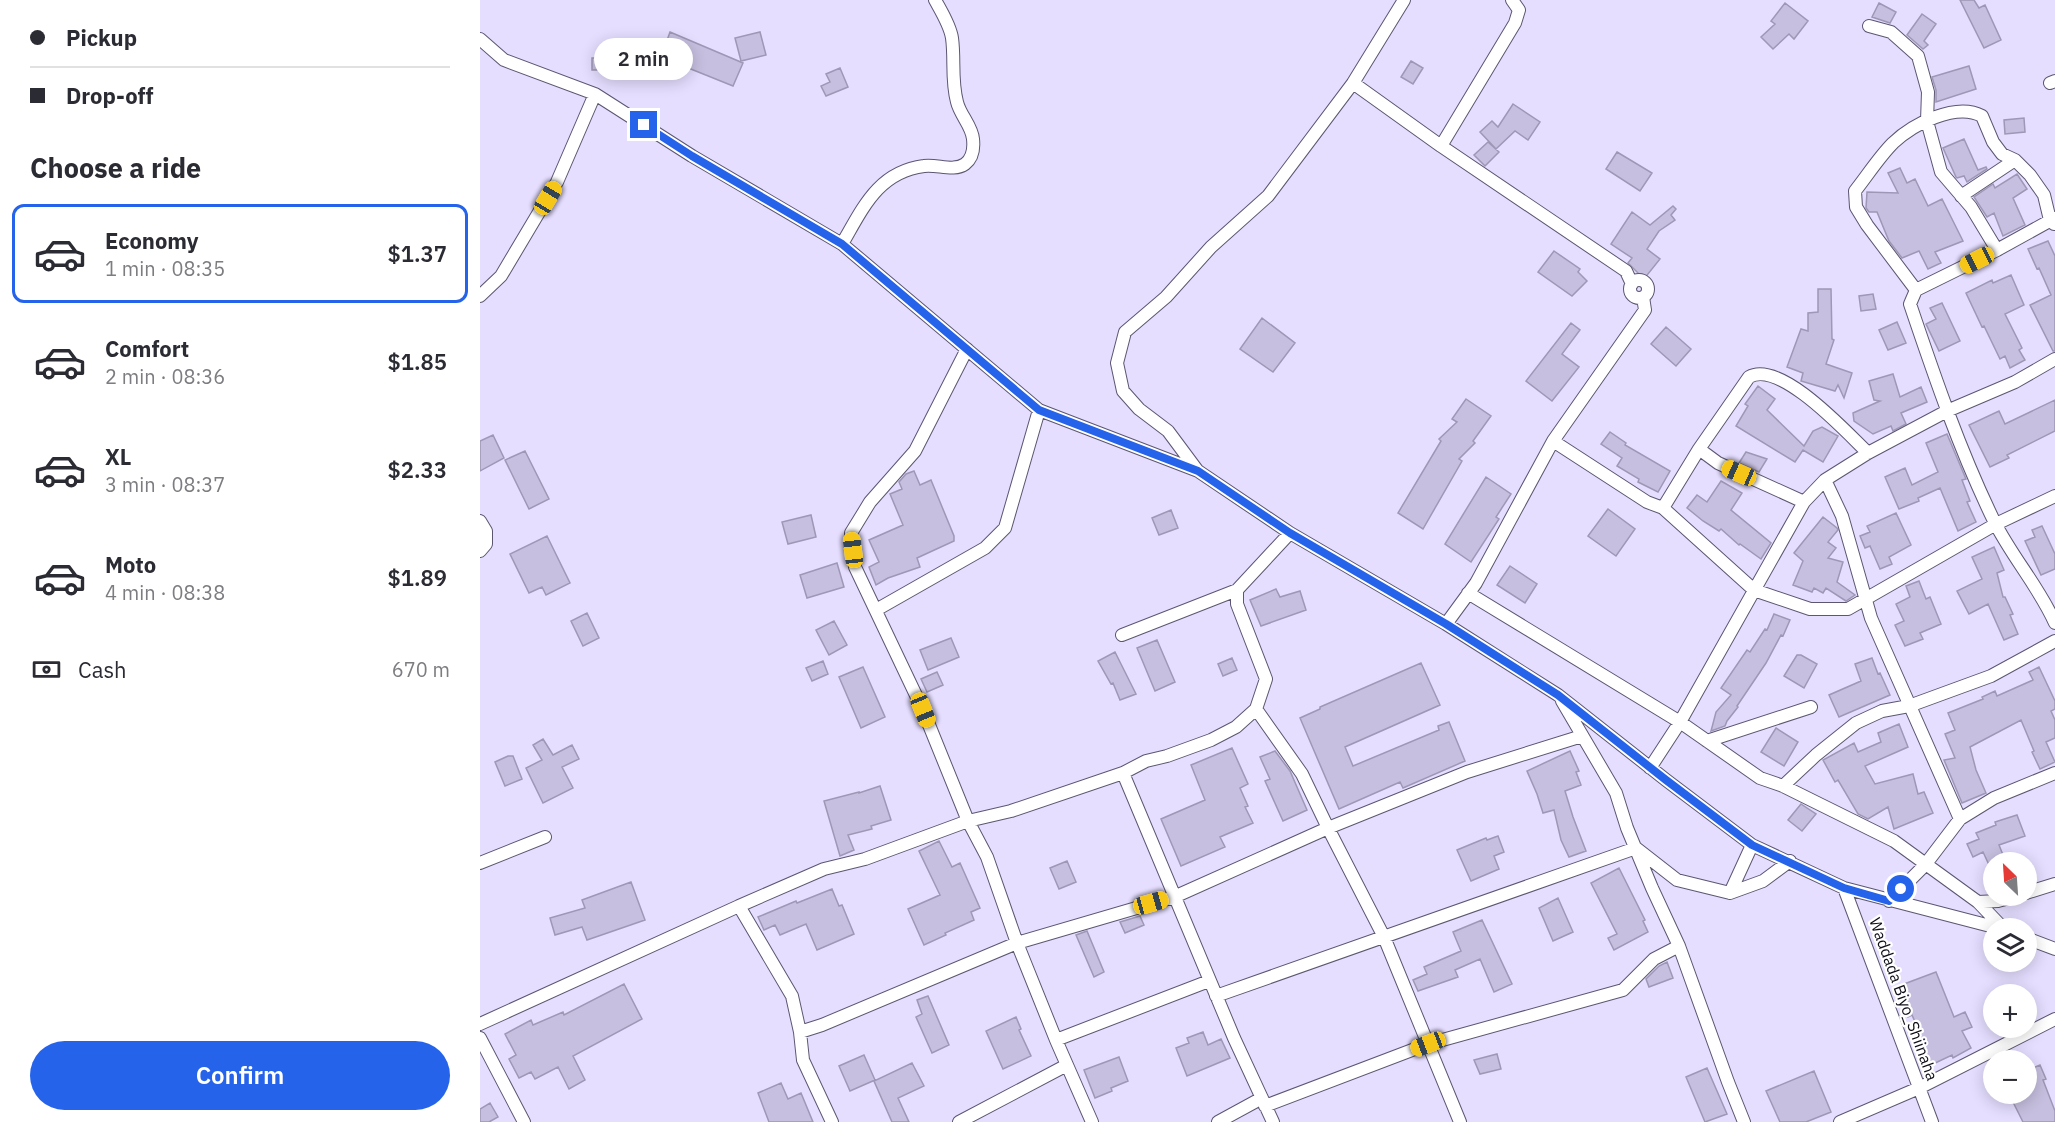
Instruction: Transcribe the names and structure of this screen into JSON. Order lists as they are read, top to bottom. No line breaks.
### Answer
{"streets":{"street":["Waddada Biyo_Shiinaha"]},"north":"top left","page":{"banner":["Pickup","Drop-off"],"bubble":"2 min","heading":"Choose a ride","list":[{"name":"Economy","note":"1 min · 08:35","value":"$1.37"},{"name":"Comfort","note":"2 min · 08:36","value":"$1.85"},{"name":"XL","note":"3 min · 08:37","value":"$2.33"},{"name":"Moto","note":"4 min · 08:38","value":"$1.89"}],"pay":["Cash","670 m"],"map_buttons":["+","−"],"buttons":"Confirm"}}
